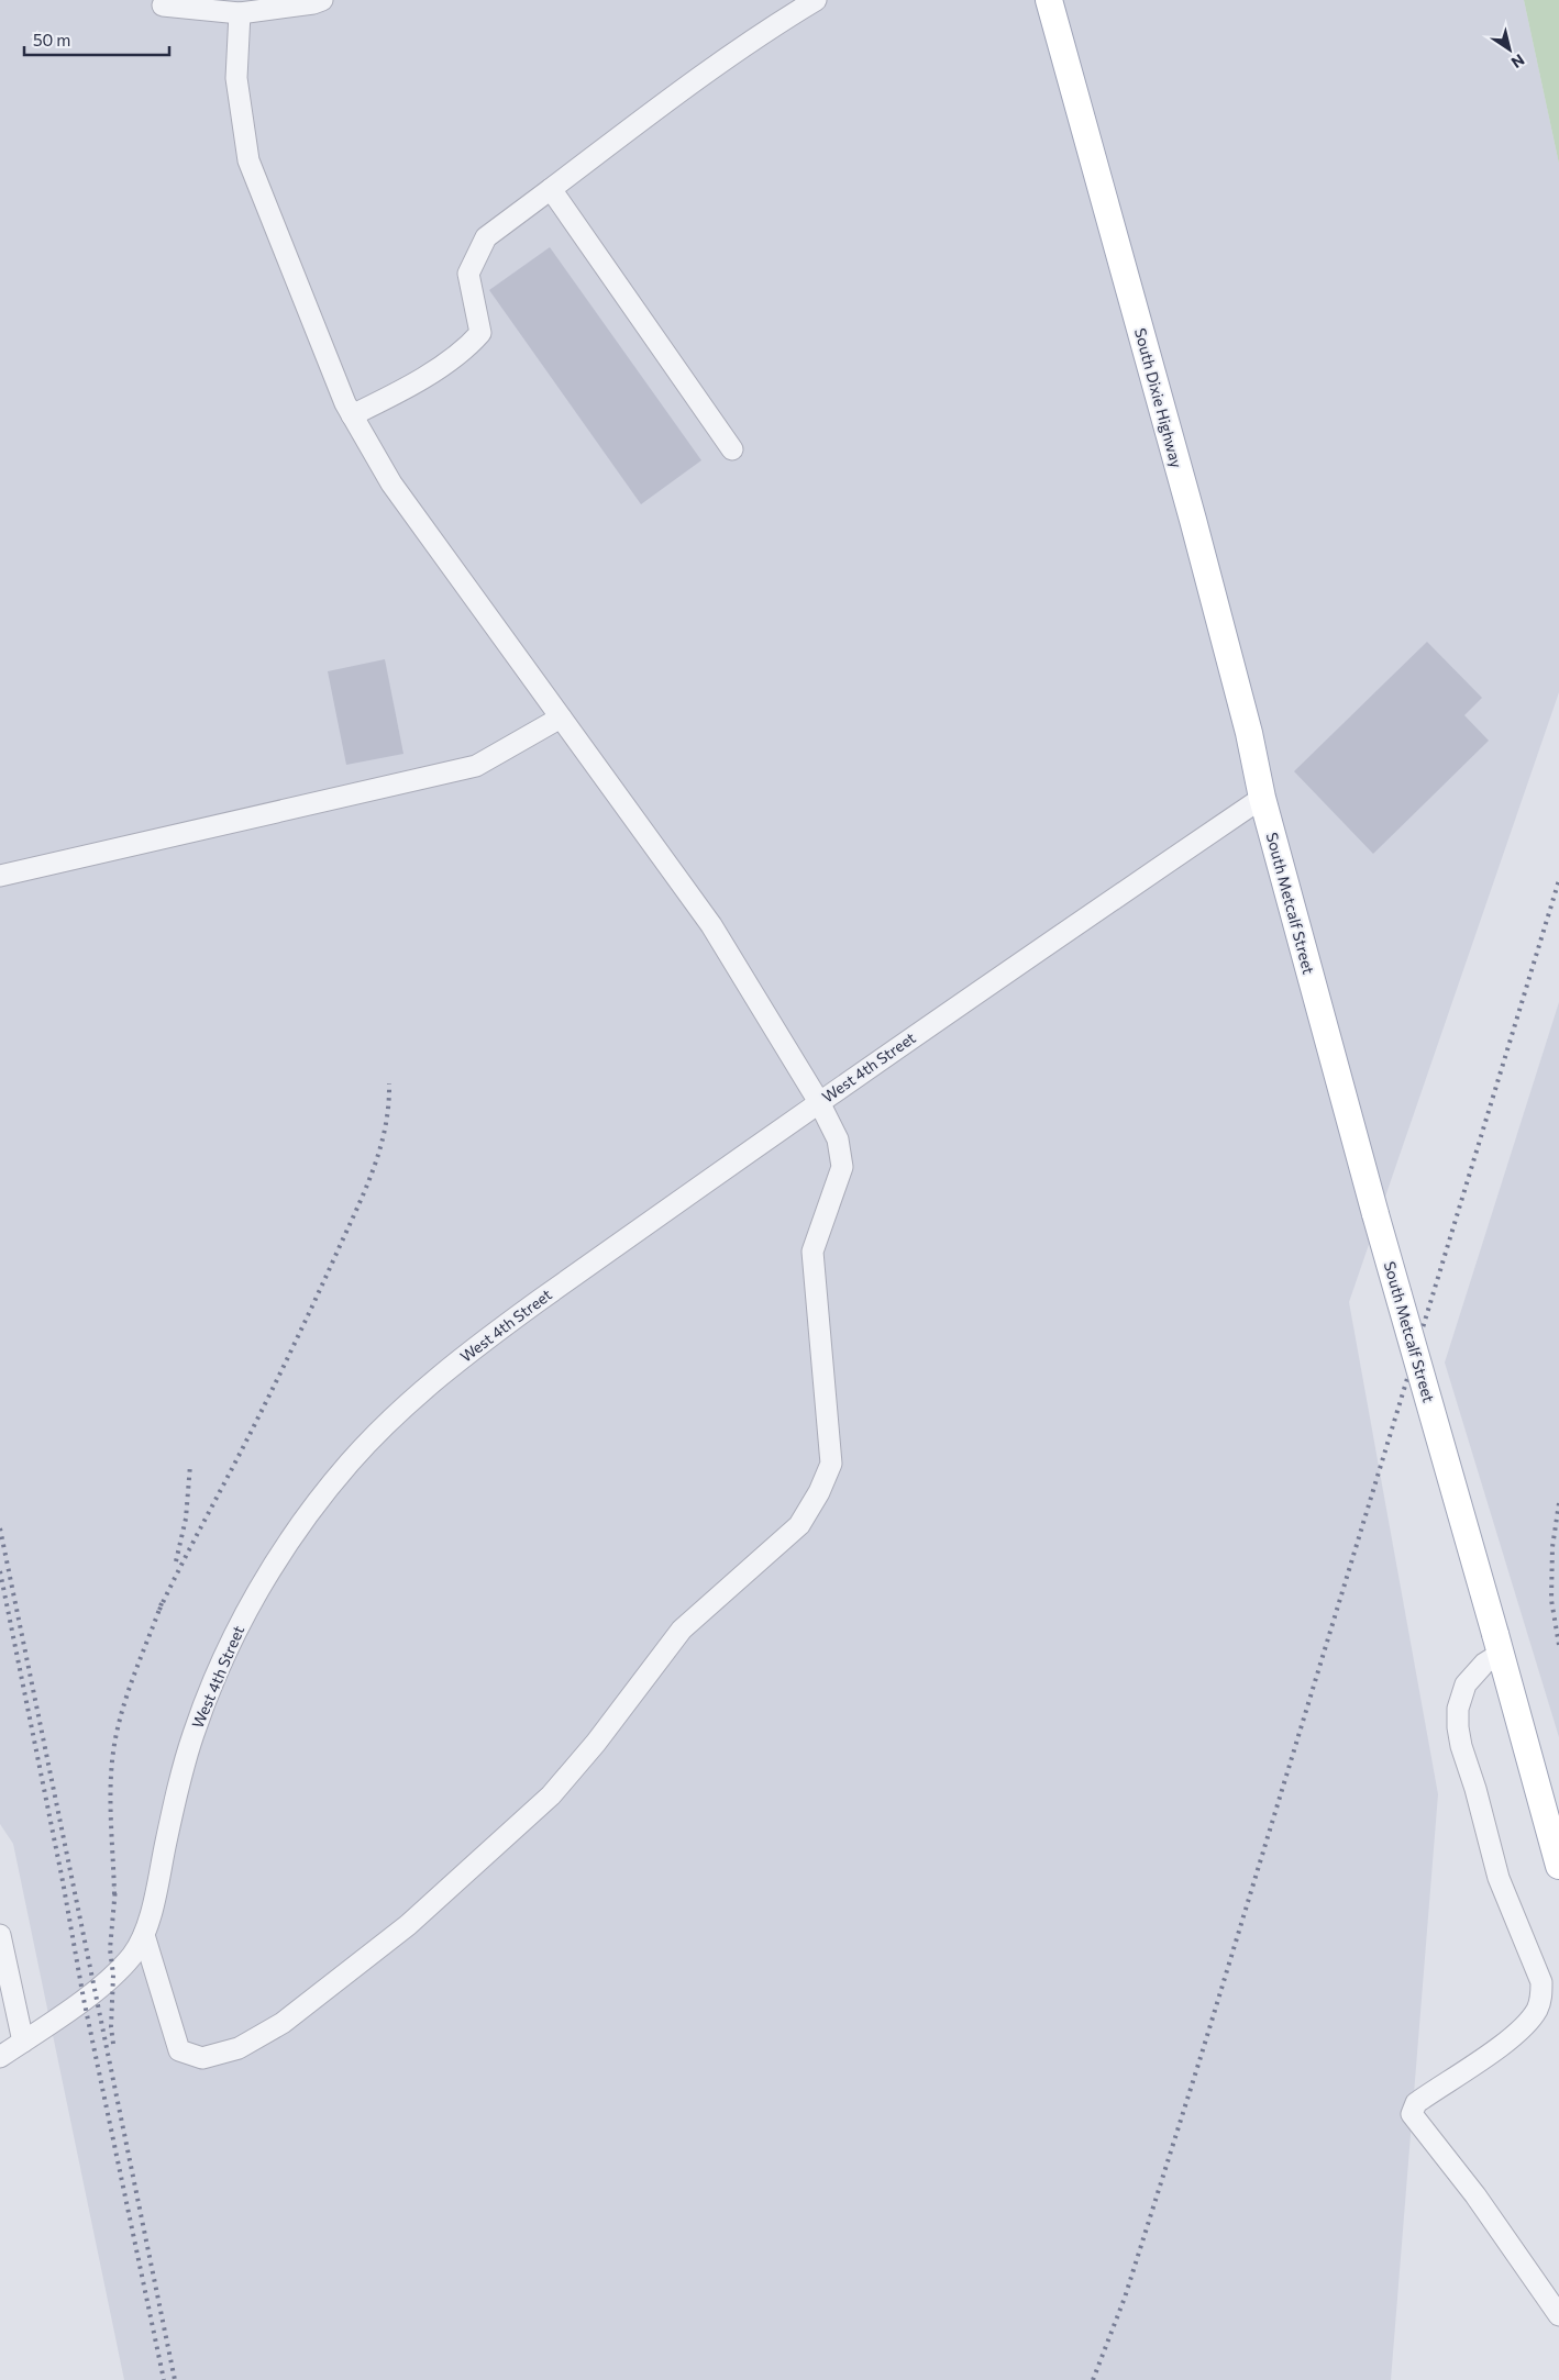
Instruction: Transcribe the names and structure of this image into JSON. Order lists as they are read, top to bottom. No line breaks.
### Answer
{"streets":{"main road":["South Dixie Highway","South Metcalf Street"],"street":["West 4th Street"]},"crossings":[["South Dixie Highway","South Metcalf Street"],["South Dixie Highway","West 4th Street"],["South Metcalf Street","West 4th Street"]],"scale_bar":"50 m","north":"bottom right"}
